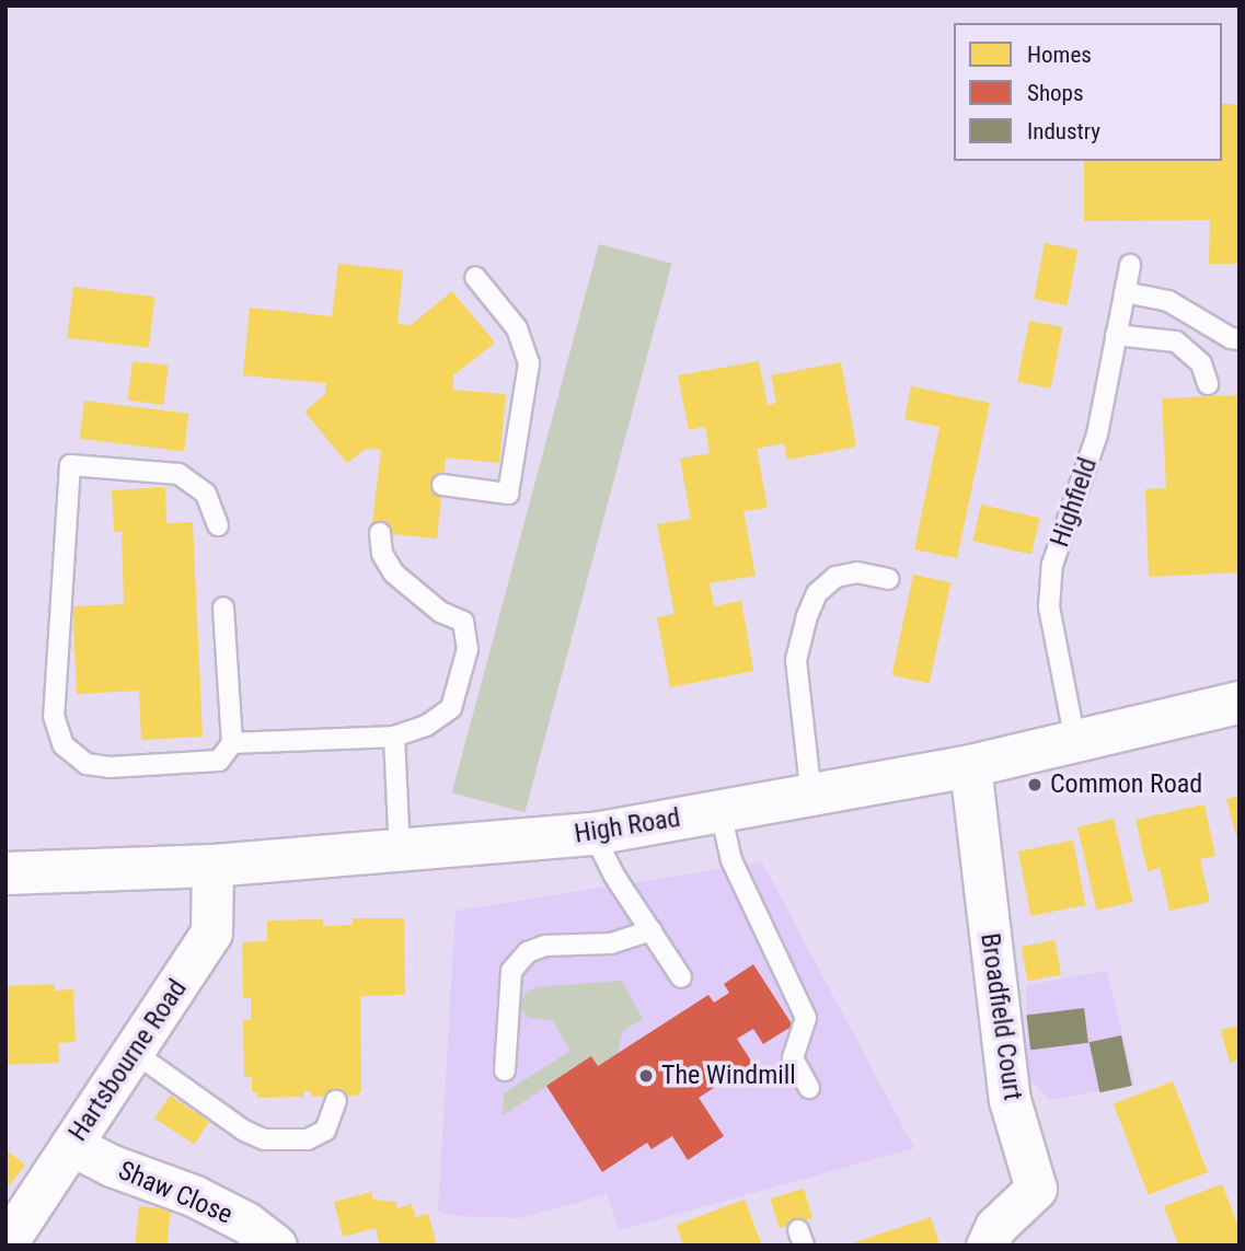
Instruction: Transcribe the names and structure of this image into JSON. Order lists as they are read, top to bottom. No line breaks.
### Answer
{"streets":{"main road":["High Road"],"street":["Broadfield Court","Hartsbourne Road","Shaw Close"],"lane":["Highfield"]},"crossings":[["Highfield","High Road"],["High Road","Broadfield Court"],["High Road","Hartsbourne Road"],["Hartsbourne Road","Shaw Close"]],"places":["Common Road","The Windmill"],"legend":["Homes","Shops","Industry"]}
